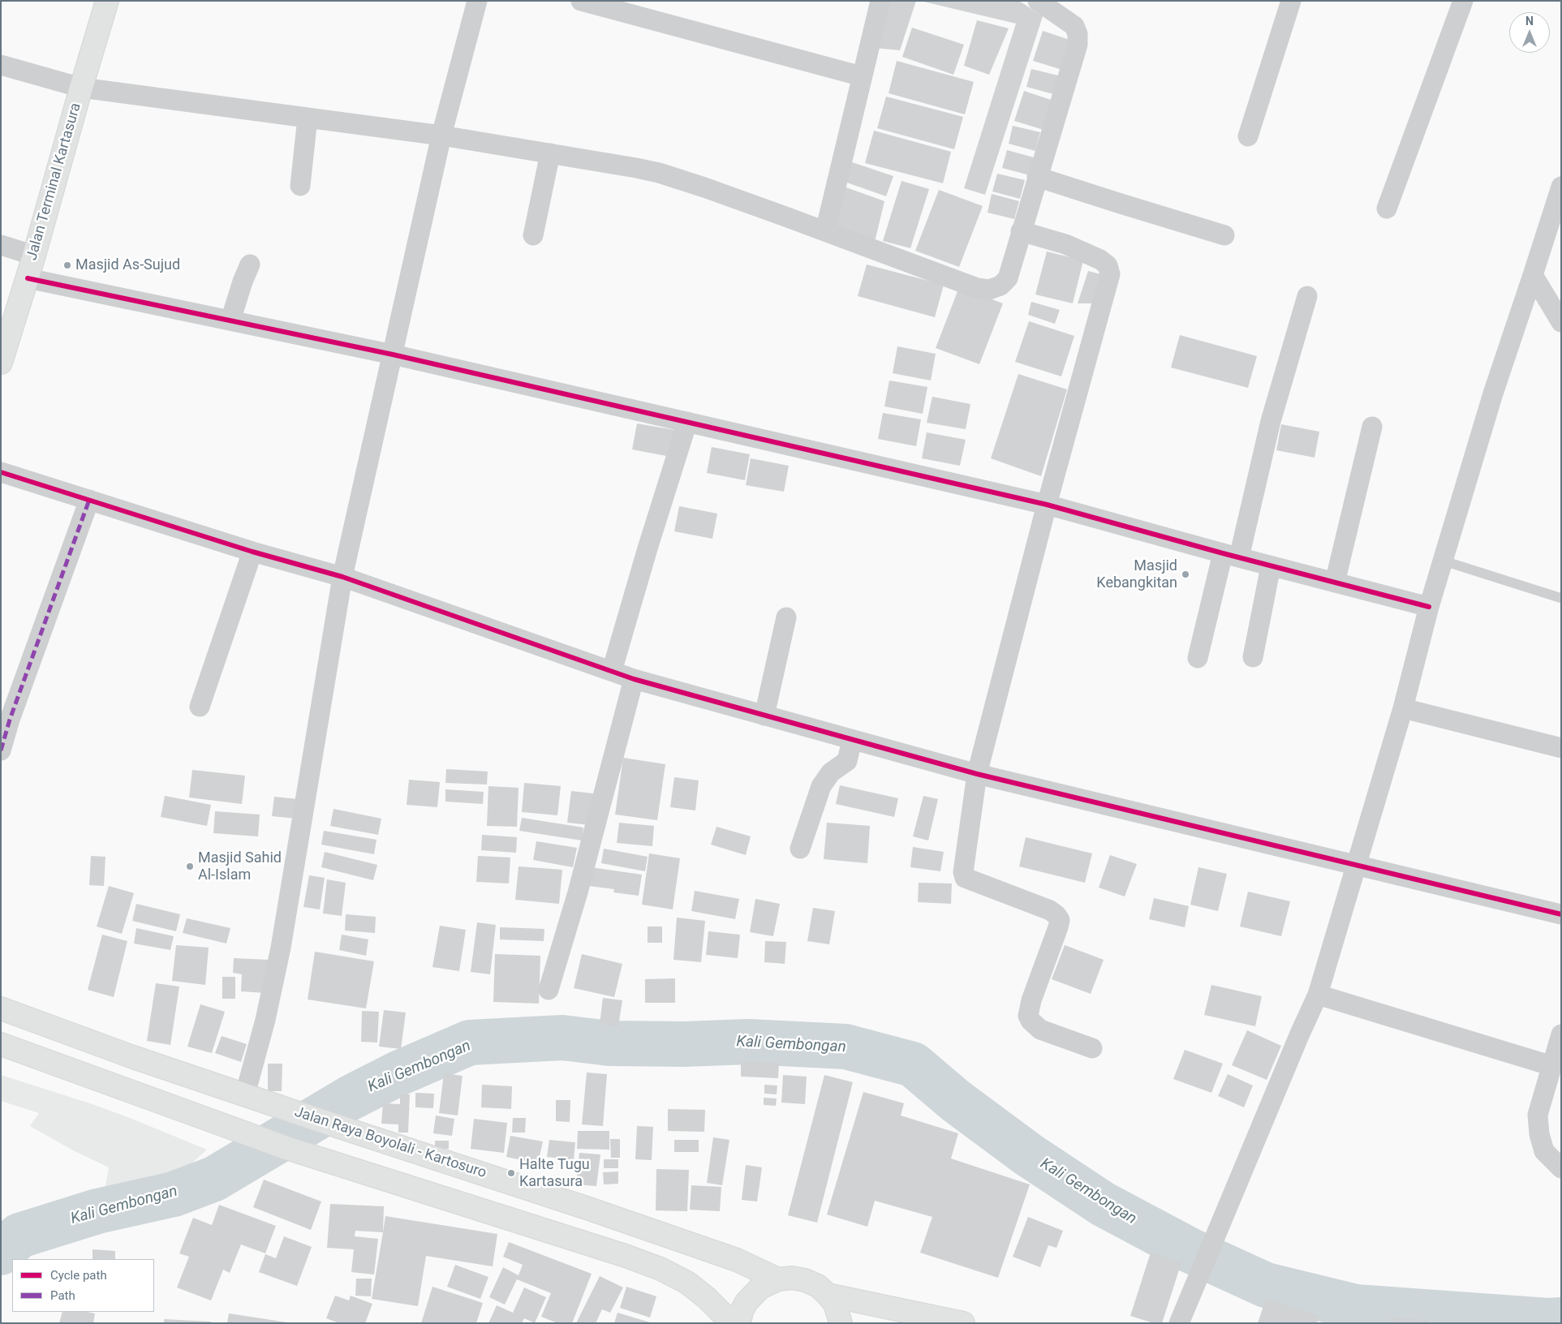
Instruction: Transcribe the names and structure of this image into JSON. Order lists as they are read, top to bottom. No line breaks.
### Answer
{"streets":{"main road":["Jalan Terminal Kartasura","Jalan Raya Boyolali - Kartosuro"]},"water":["Kali Gembongan"],"places":["Masjid As-Sujud","Masjid Kebangkitan","Masjid Sahid Al-Islam","Halte Tugu Kartasura"],"legend":["Cycle path","Path"],"north":"top"}
